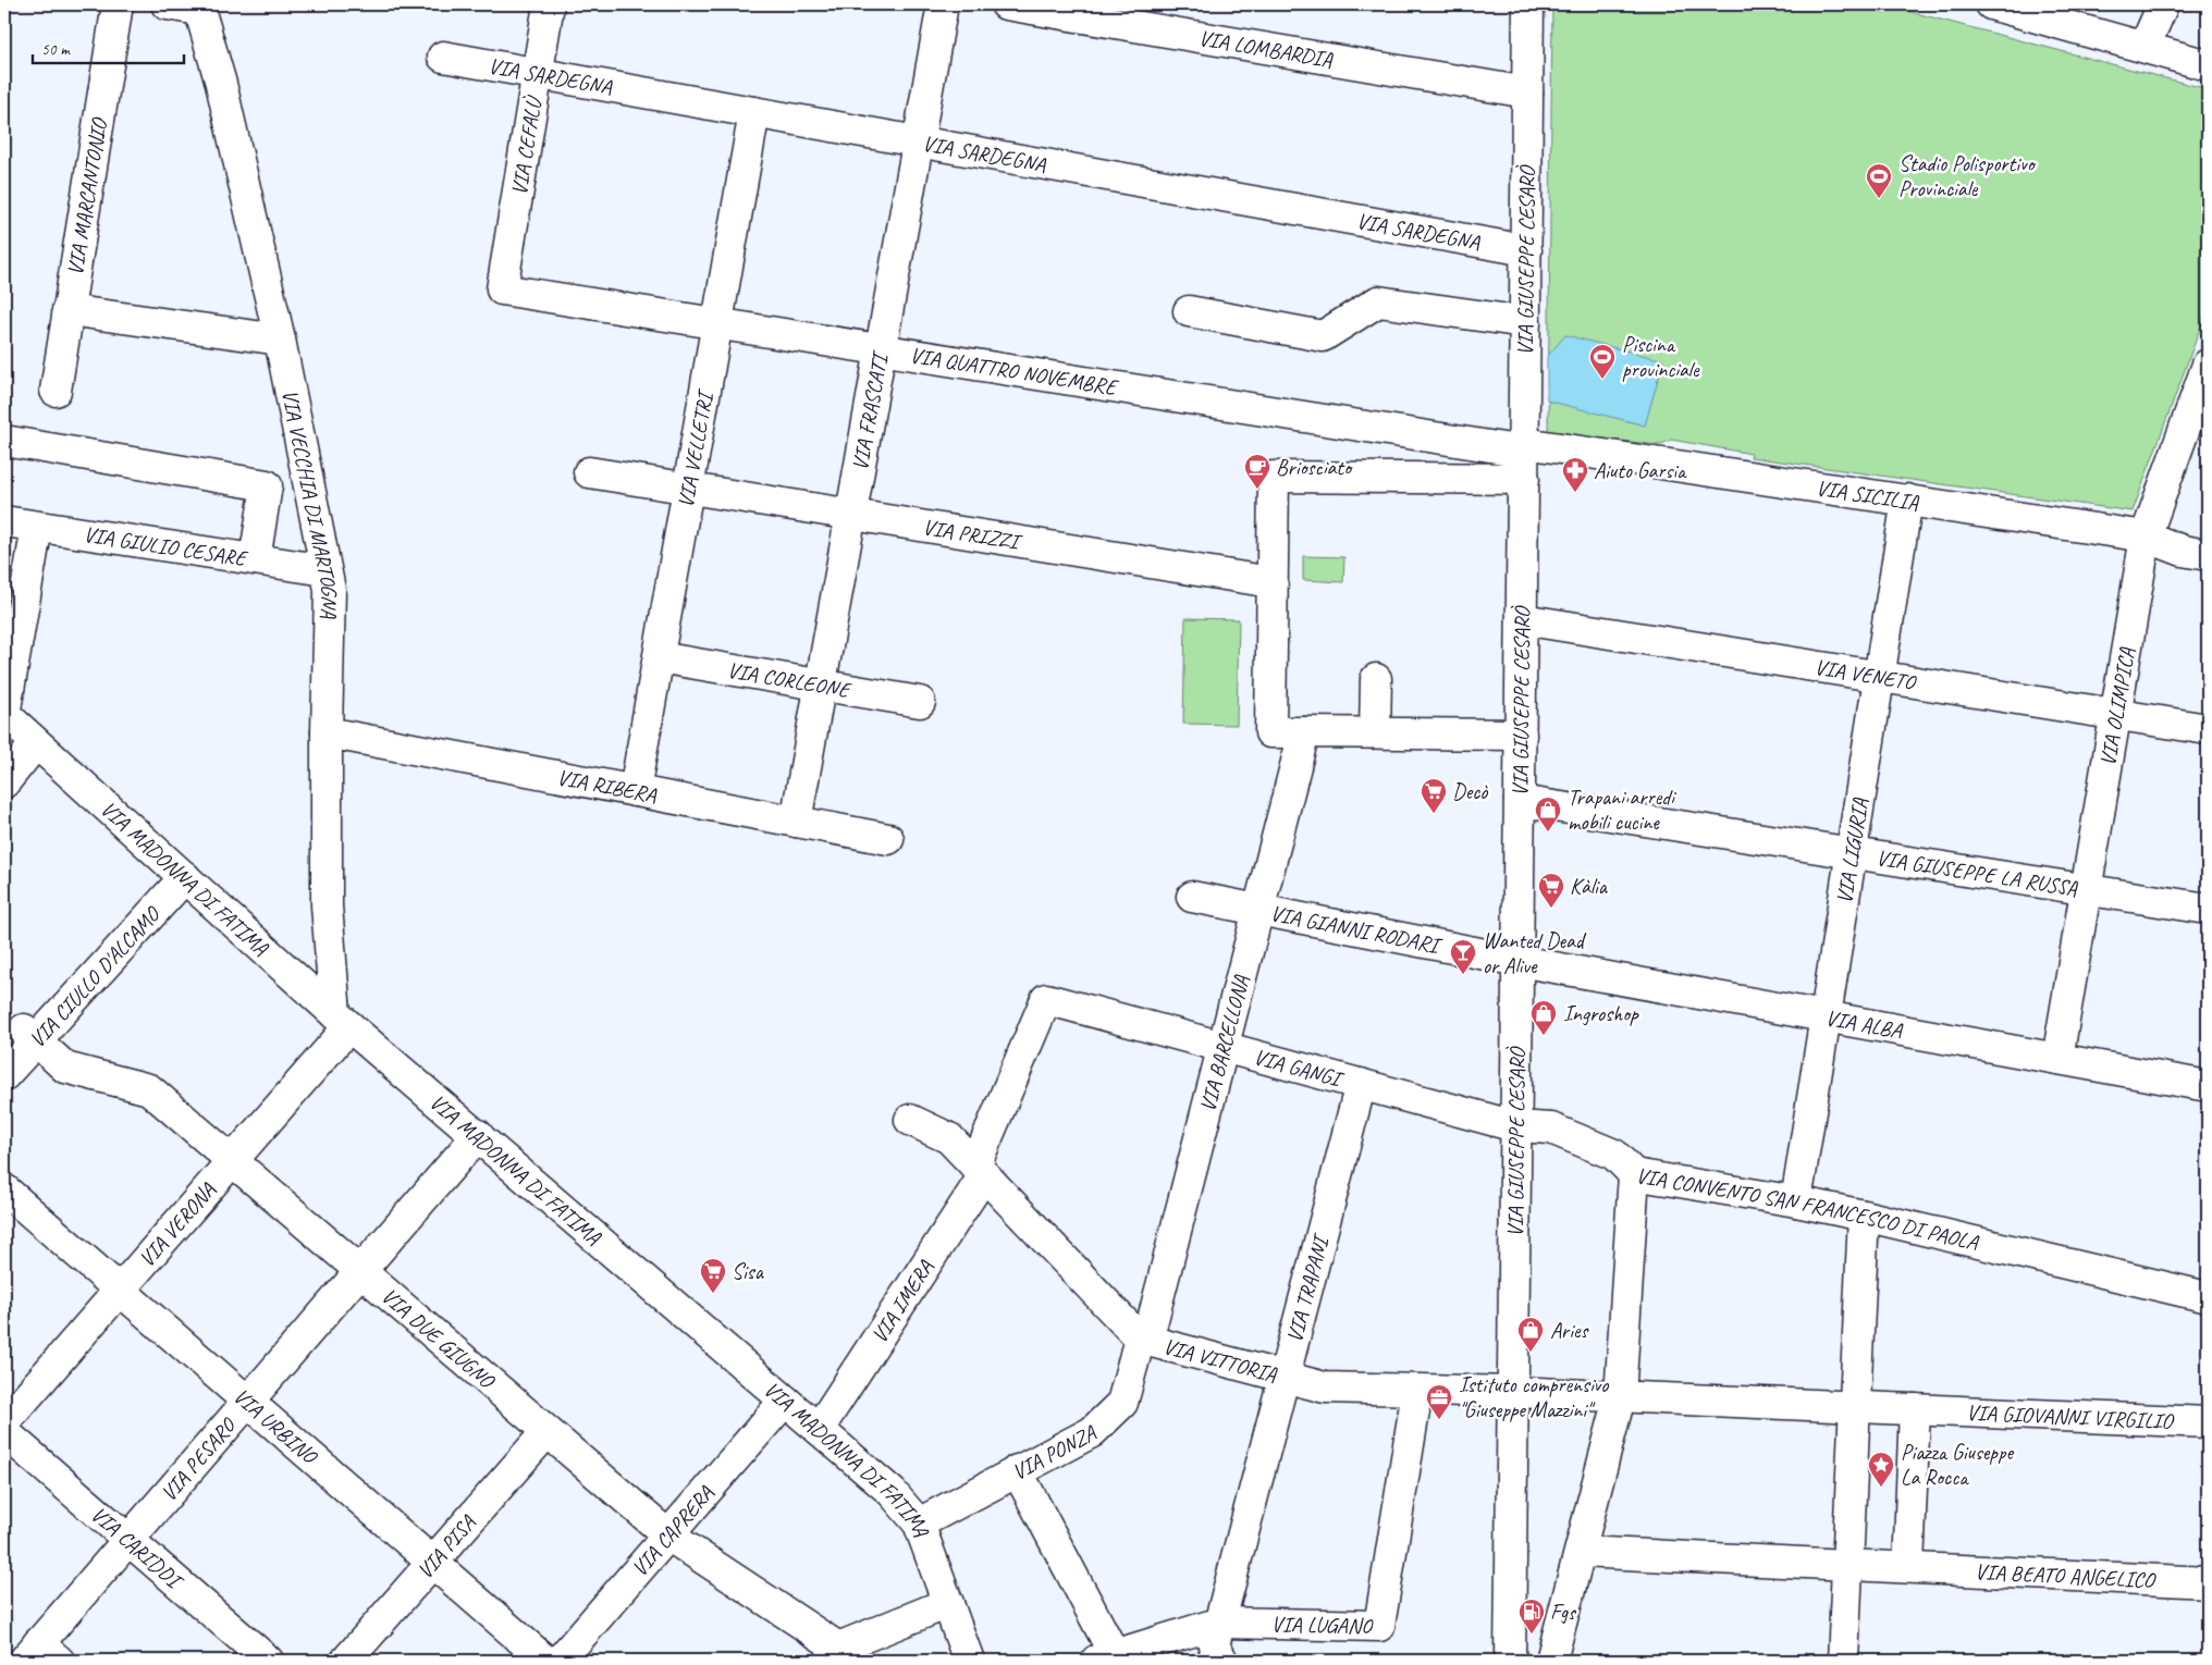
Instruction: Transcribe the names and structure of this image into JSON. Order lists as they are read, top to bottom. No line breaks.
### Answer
{"streets":{"street":["VIA LOMBARDIA","VIA SARDEGNA","VIA CEFALÙ","VIA MARCANTONIO","VIA GIUSEPPE CESARÒ","VIA QUATTRO NOVEMBRE","VIA FRASCATI","VIA VELLETRI","VIA SICILIA","VIA VECCHIA DI MARTOGNA","VIA PRIZZI","VIA GIULIO CESARE","VIA VENETO","VIA CORLEONE","VIA OLIMPICA","VIA RIBERA","VIA LIGURIA","VIA GIUSEPPE LA RUSSA","VIA MADONNA DI FATIMA","VIA GIANNI RODARI","VIA CIULLO D'ALCAMO","VIA ALBA","VIA BARCELLONA","VIA GANGI","VIA CONVENTO SAN FRANCESCO DI PAOLA","VIA VERONA","VIA TRAPANI","VIA IMERA","VIA DUE GIUGNO","VIA VITTORIA","VIA GIOVANNI VIRGILIO","VIA URBINO","VIA PONZA","VIA PESARO","VIA CAPRERA","VIA CARIDDI","VIA PISA","VIA BEATO ANGELICO","VIA LUGANO"]},"crossings":[["VIA LOMBARDIA","VIA GIUSEPPE CESARÒ"],["VIA SARDEGNA","VIA CEFALÙ"],["VIA SARDEGNA","VIA GIUSEPPE CESARÒ"],["VIA SARDEGNA","VIA FRASCATI"],["VIA SARDEGNA","VIA VELLETRI"],["VIA CEFALÙ","VIA QUATTRO NOVEMBRE"],["VIA GIUSEPPE CESARÒ","VIA QUATTRO NOVEMBRE"],["VIA GIUSEPPE CESARÒ","VIA SICILIA"],["VIA GIUSEPPE CESARÒ","VIA VENETO"],["VIA GIUSEPPE CESARÒ","VIA GIUSEPPE LA RUSSA"],["VIA GIUSEPPE CESARÒ","VIA GIANNI RODARI"],["VIA GIUSEPPE CESARÒ","VIA ALBA"],["VIA GIUSEPPE CESARÒ","VIA GANGI"],["VIA GIUSEPPE CESARÒ","VIA VITTORIA"],["VIA QUATTRO NOVEMBRE","VIA FRASCATI"],["VIA QUATTRO NOVEMBRE","VIA VELLETRI"],["VIA QUATTRO NOVEMBRE","VIA SICILIA"],["VIA FRASCATI","VIA PRIZZI"],["VIA FRASCATI","VIA CORLEONE"],["VIA FRASCATI","VIA RIBERA"],["VIA VELLETRI","VIA PRIZZI"],["VIA VELLETRI","VIA CORLEONE"],["VIA VELLETRI","VIA RIBERA"],["VIA SICILIA","VIA OLIMPICA"],["VIA SICILIA","VIA LIGURIA"],["VIA VECCHIA DI MARTOGNA","VIA GIULIO CESARE"],["VIA VECCHIA DI MARTOGNA","VIA RIBERA"],["VIA VECCHIA DI MARTOGNA","VIA MADONNA DI FATIMA"],["VIA VECCHIA DI MARTOGNA","VIA VERONA"],["VIA VENETO","VIA OLIMPICA"],["VIA VENETO","VIA LIGURIA"],["VIA OLIMPICA","VIA GIUSEPPE LA RUSSA"],["VIA OLIMPICA","VIA ALBA"],["VIA LIGURIA","VIA GIUSEPPE LA RUSSA"],["VIA LIGURIA","VIA ALBA"],["VIA LIGURIA","VIA CONVENTO SAN FRANCESCO DI PAOLA"],["VIA MADONNA DI FATIMA","VIA CIULLO D'ALCAMO"],["VIA MADONNA DI FATIMA","VIA VERONA"],["VIA MADONNA DI FATIMA","VIA IMERA"],["VIA MADONNA DI FATIMA","VIA PONZA"],["VIA MADONNA DI FATIMA","VIA PESARO"],["VIA MADONNA DI FATIMA","VIA CAPRERA"],["VIA GIANNI RODARI","VIA ALBA"],["VIA GIANNI RODARI","VIA BARCELLONA"],["VIA CIULLO D'ALCAMO","VIA DUE GIUGNO"],["VIA BARCELLONA","VIA GANGI"],["VIA BARCELLONA","VIA VITTORIA"],["VIA BARCELLONA","VIA PONZA"],["VIA GANGI","VIA CONVENTO SAN FRANCESCO DI PAOLA"],["VIA GANGI","VIA TRAPANI"],["VIA GANGI","VIA IMERA"],["VIA CONVENTO SAN FRANCESCO DI PAOLA","VIA VITTORIA"],["VIA VERONA","VIA DUE GIUGNO"],["VIA VERONA","VIA URBINO"],["VIA TRAPANI","VIA VITTORIA"],["VIA TRAPANI","VIA LUGANO"],["VIA IMERA","VIA VITTORIA"],["VIA DUE GIUGNO","VIA PESARO"],["VIA DUE GIUGNO","VIA CAPRERA"],["VIA DUE GIUGNO","VIA PISA"],["VIA VITTORIA","VIA PONZA"],["VIA VITTORIA","VIA LUGANO"],["VIA URBINO","VIA PESARO"],["VIA URBINO","VIA PISA"],["VIA PESARO","VIA CARIDDI"]],"places":{"sports":["Stadio Polisportivo Provinciale","Piscina provinciale"],"cafe":["Briosciato"],"pharmacy":["Aiuto Garsia"],"supermarket":["Decò","Kàlia","Sisa"],"shop":["Trapani arredi mobili cucine","Ingroshop","Aries"],"bar":["Wanted Dead or Alive"],"office":["Istituto comprensivo \"Giuseppe Mazzini\""],"place":["Piazza Giuseppe La Rocca"],"fuel station":["Fgs"]},"scale_bar":"50 m"}
